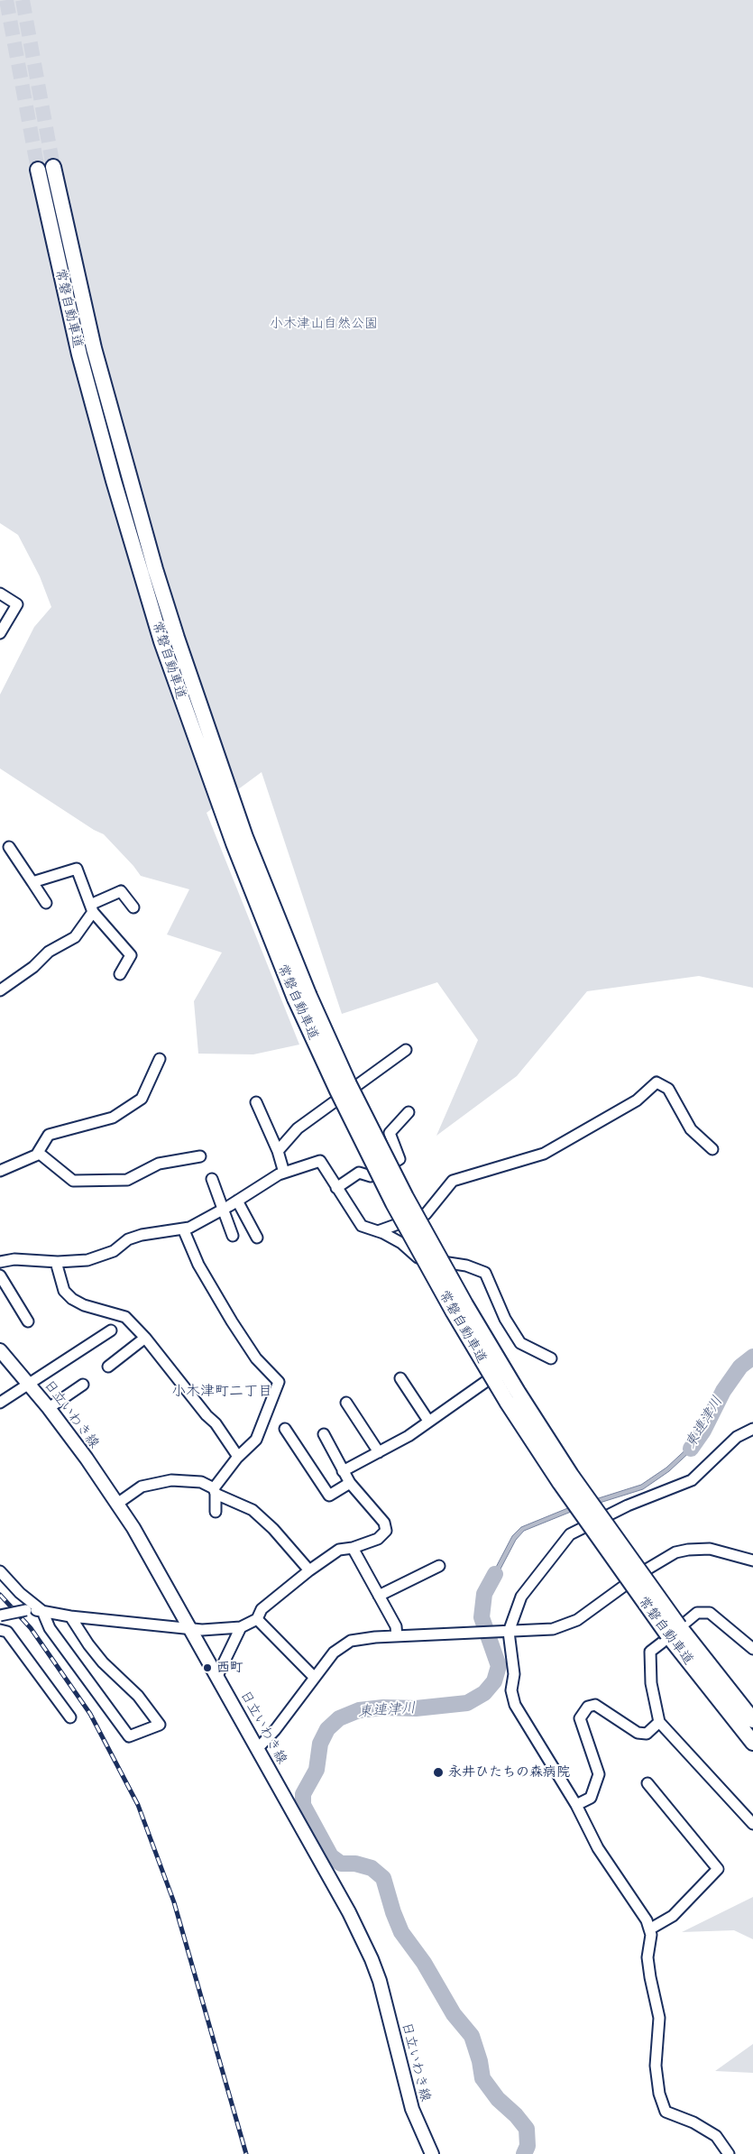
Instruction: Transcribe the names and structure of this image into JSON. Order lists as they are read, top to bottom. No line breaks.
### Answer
{"streets":{"highway":["常磐自動車道"],"main road":["日立いわき線"]},"districts":["小木津町二丁目"],"water":["東連津川"],"parks":["小木津山自然公園"],"places":["西町","永井ひたちの森病院"]}
